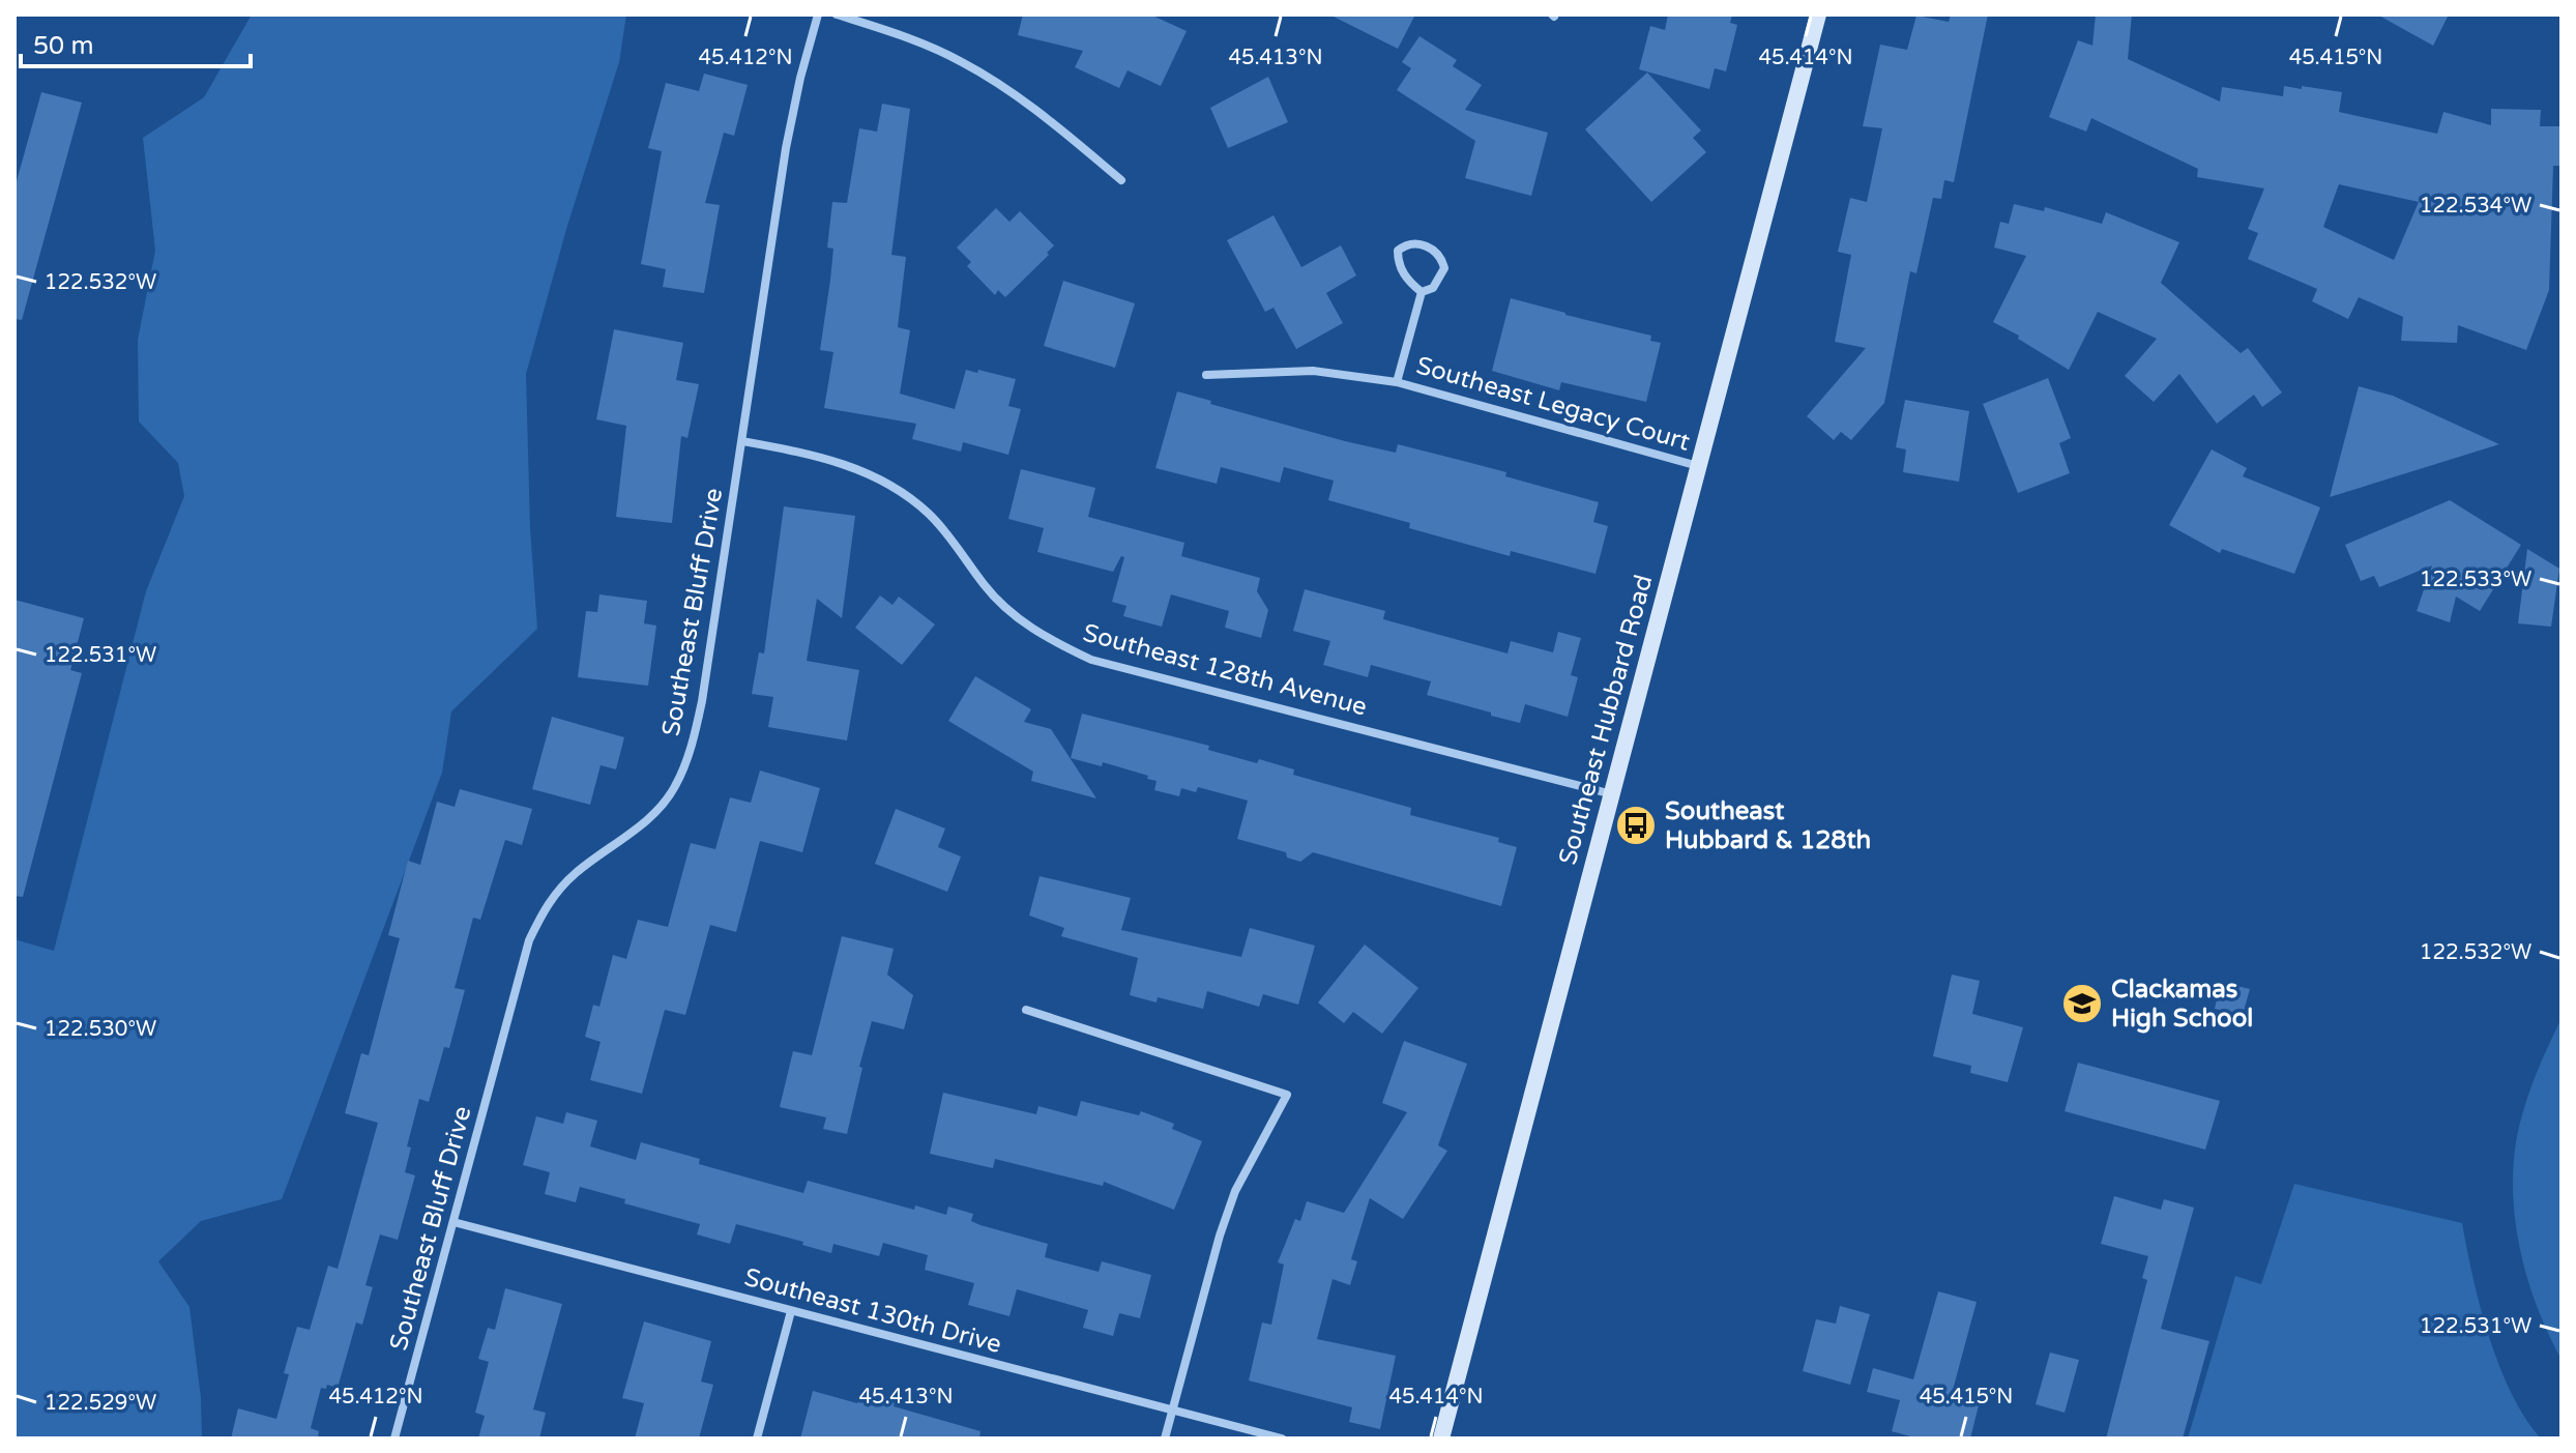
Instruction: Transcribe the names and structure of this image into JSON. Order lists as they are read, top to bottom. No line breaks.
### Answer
{"streets":{"main road":["Southeast Hubbard Road"],"street":["Southeast Legacy Court","Southeast Bluff Drive","Southeast 128th Avenue","Southeast 130th Drive"]},"crossings":[["Southeast Legacy Court","Southeast Hubbard Road"],["Southeast Bluff Drive","Southeast 128th Avenue"],["Southeast Bluff Drive","Southeast 130th Drive"],["Southeast 128th Avenue","Southeast Hubbard Road"]],"places":{"bus stop":["Southeast Hubbard & 128th"],"school or university":["Clackamas High School"]},"scale_bar":"50 m","coordinates":["45.412°N","45.413°N","45.414°N","45.415°N","122.534°W","122.532°W","122.533°W","122.531°W","122.530°W","122.529°W"]}
